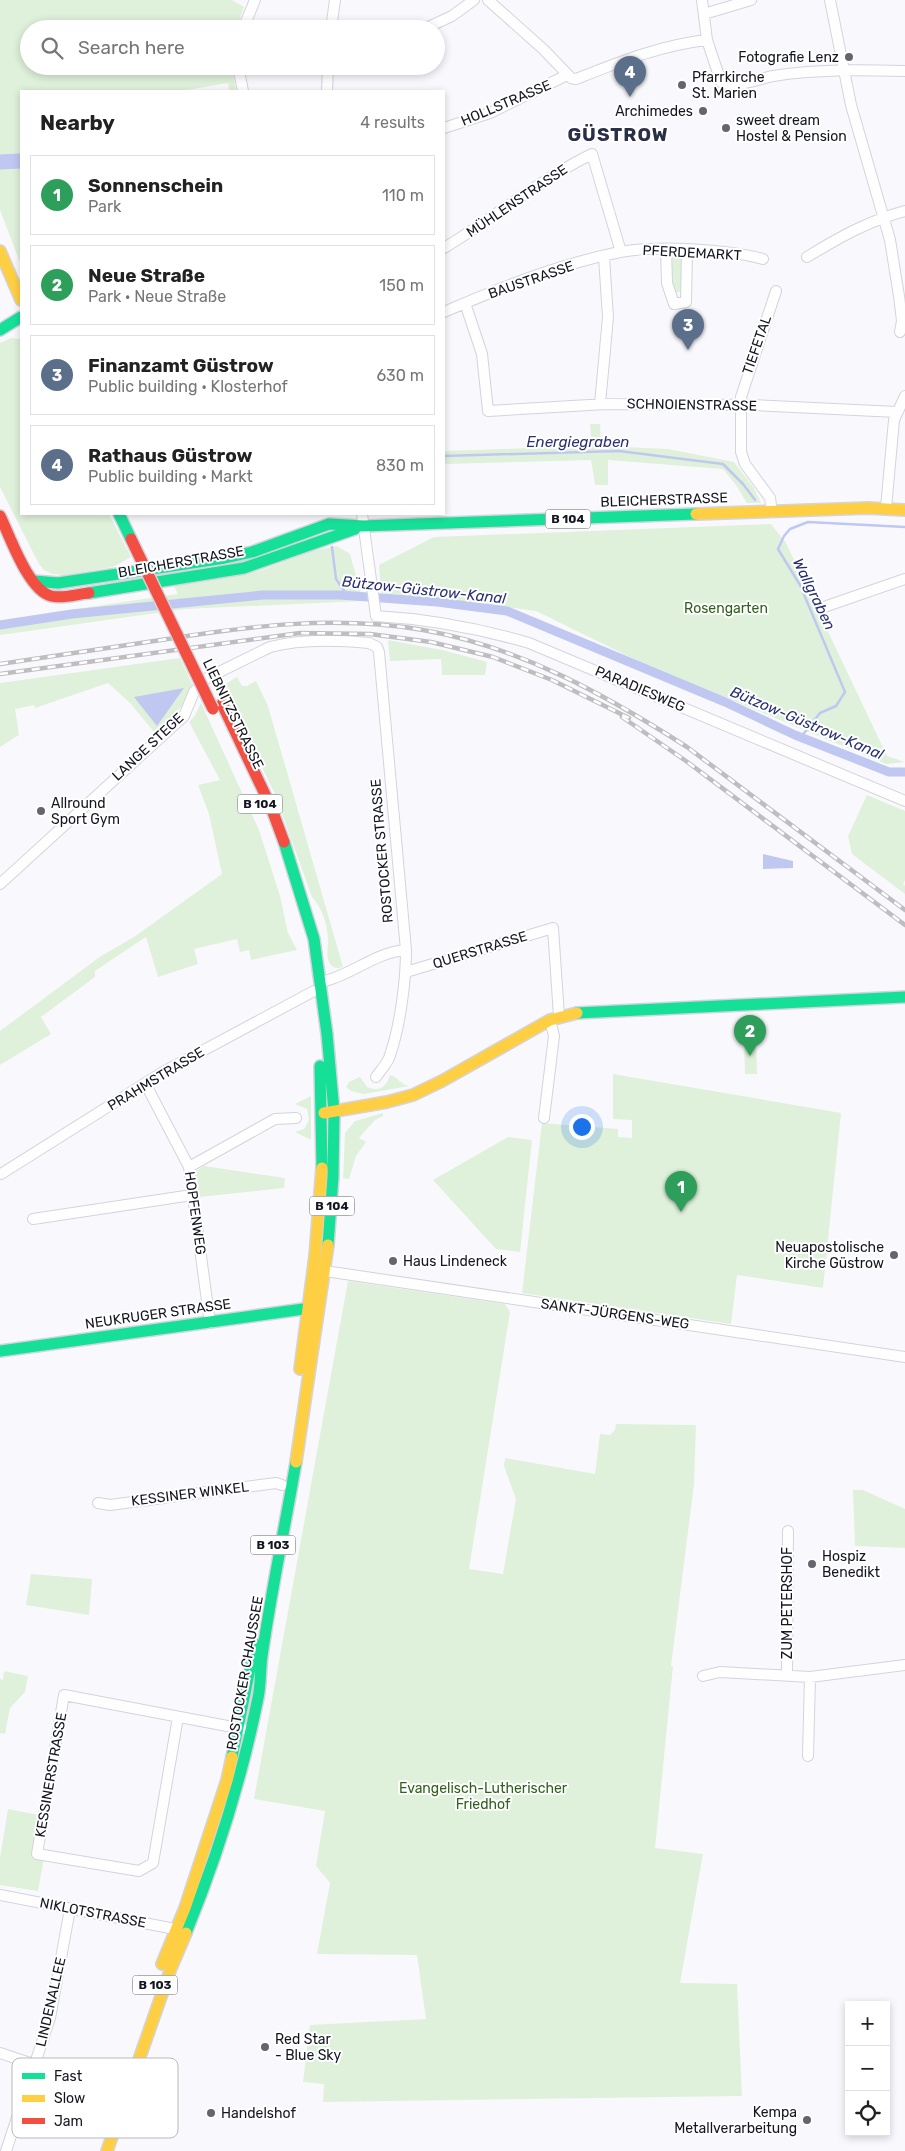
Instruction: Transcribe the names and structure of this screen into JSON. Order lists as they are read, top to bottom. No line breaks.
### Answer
{"streets":{"main road":["BLEICHERSTRASSE","B 104","LIEBNITZSTRASSE","NEUKRUGER STRASSE","B 103","ROSTOCKER CHAUSSEE"],"street":["HOLLSTRASSE","MÜHLENSTRASSE","PFERDEMARKT","BAUSTRASSE","TIEFETAL","SCHNOIENSTRASSE","PARADIESWEG","LANGE STEGE","ROSTOCKER STRASSE","QUERSTRASSE","PRAHMSTRASSE","HOPFENWEG","SANKT-JÜRGENS-WEG","KESSINER WINKEL","ZUM PETERSHOF","KESSINERSTRASSE","NIKLOTSTRASSE","LINDENALLEE"]},"crossings":[["MÜHLENSTRASSE","PFERDEMARKT"],["MÜHLENSTRASSE","BAUSTRASSE"],["PFERDEMARKT","BAUSTRASSE"],["BAUSTRASSE","SCHNOIENSTRASSE"],["TIEFETAL","SCHNOIENSTRASSE"],["TIEFETAL","BLEICHERSTRASSE"],["BLEICHERSTRASSE","PARADIESWEG"],["B 104","LIEBNITZSTRASSE"],["B 104","NEUKRUGER STRASSE"],["B 104","SANKT-JÜRGENS-WEG"],["B 104","ROSTOCKER CHAUSSEE"],["LIEBNITZSTRASSE","PRAHMSTRASSE"],["LANGE STEGE","ROSTOCKER STRASSE"],["ROSTOCKER STRASSE","QUERSTRASSE"],["ROSTOCKER STRASSE","PRAHMSTRASSE"],["PRAHMSTRASSE","HOPFENWEG"],["HOPFENWEG","NEUKRUGER STRASSE"],["NEUKRUGER STRASSE","ROSTOCKER CHAUSSEE"],["SANKT-JÜRGENS-WEG","ROSTOCKER CHAUSSEE"],["KESSINER WINKEL","ROSTOCKER CHAUSSEE"],["ROSTOCKER CHAUSSEE","KESSINERSTRASSE"],["ROSTOCKER CHAUSSEE","NIKLOTSTRASSE"],["NIKLOTSTRASSE","LINDENALLEE"]],"districts":["GÜSTROW"],"water":["Energiegraben","Bützow-Güstrow-Kanal","Wallgraben"],"parks":["Rosengarten","Evangelisch-Lutherischer Friedhof"],"places":["Fotografie Lenz","Pfarrkirche St. Marien","Archimedes","sweet dream Hostel & Pension","Allround Sport Gym","Neuapostolische Kirche Güstrow","Haus Lindeneck","Hospiz Benedikt","Red Star - Blue Sky","Handelshof","Kempa Metallverarbeitung"],"legend":["Fast","Slow","Jam"],"page":{"search":"Search here","pins":["4","3","2","1"],"heading":["Nearby","4 results"],"list":[{"mark":"1","name":"Sonnenschein","note":"Park","value":"110 m"},{"mark":"2","name":"Neue Straße","note":"Park · Neue Straße","value":"150 m"},{"mark":"3","name":"Finanzamt Güstrow","note":"Public building · Klosterhof","value":"630 m"},{"mark":"4","name":"Rathaus Güstrow","note":"Public building · Markt","value":"830 m"}],"map_buttons":["+","−"]}}
